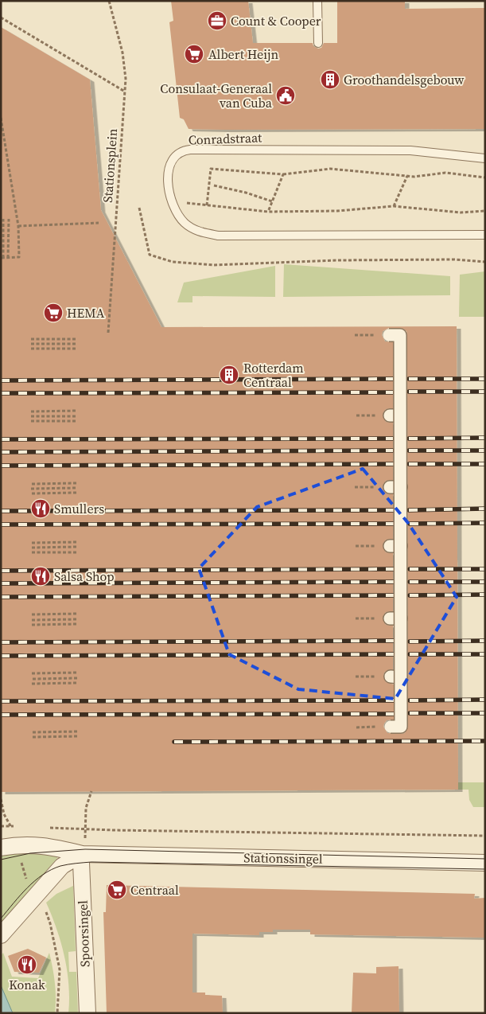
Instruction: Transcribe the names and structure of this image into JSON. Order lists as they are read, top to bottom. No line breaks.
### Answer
{"streets":{"street":["Stationssingel","Spoorsingel"],"lane":["Conradstraat"],"path":["Stationsplein"]},"crossings":[["Stationssingel","Spoorsingel"]],"places":{"office":["Count & Cooper"],"supermarket":["Albert Heijn","HEMA","Centraal"],"building":["Groothandelsgebouw","Rotterdam Centraal"],"public building":["Consulaat-Generaal van Cuba"],"restaurant":["Smullers","Salsa Shop","Konak"]}}
